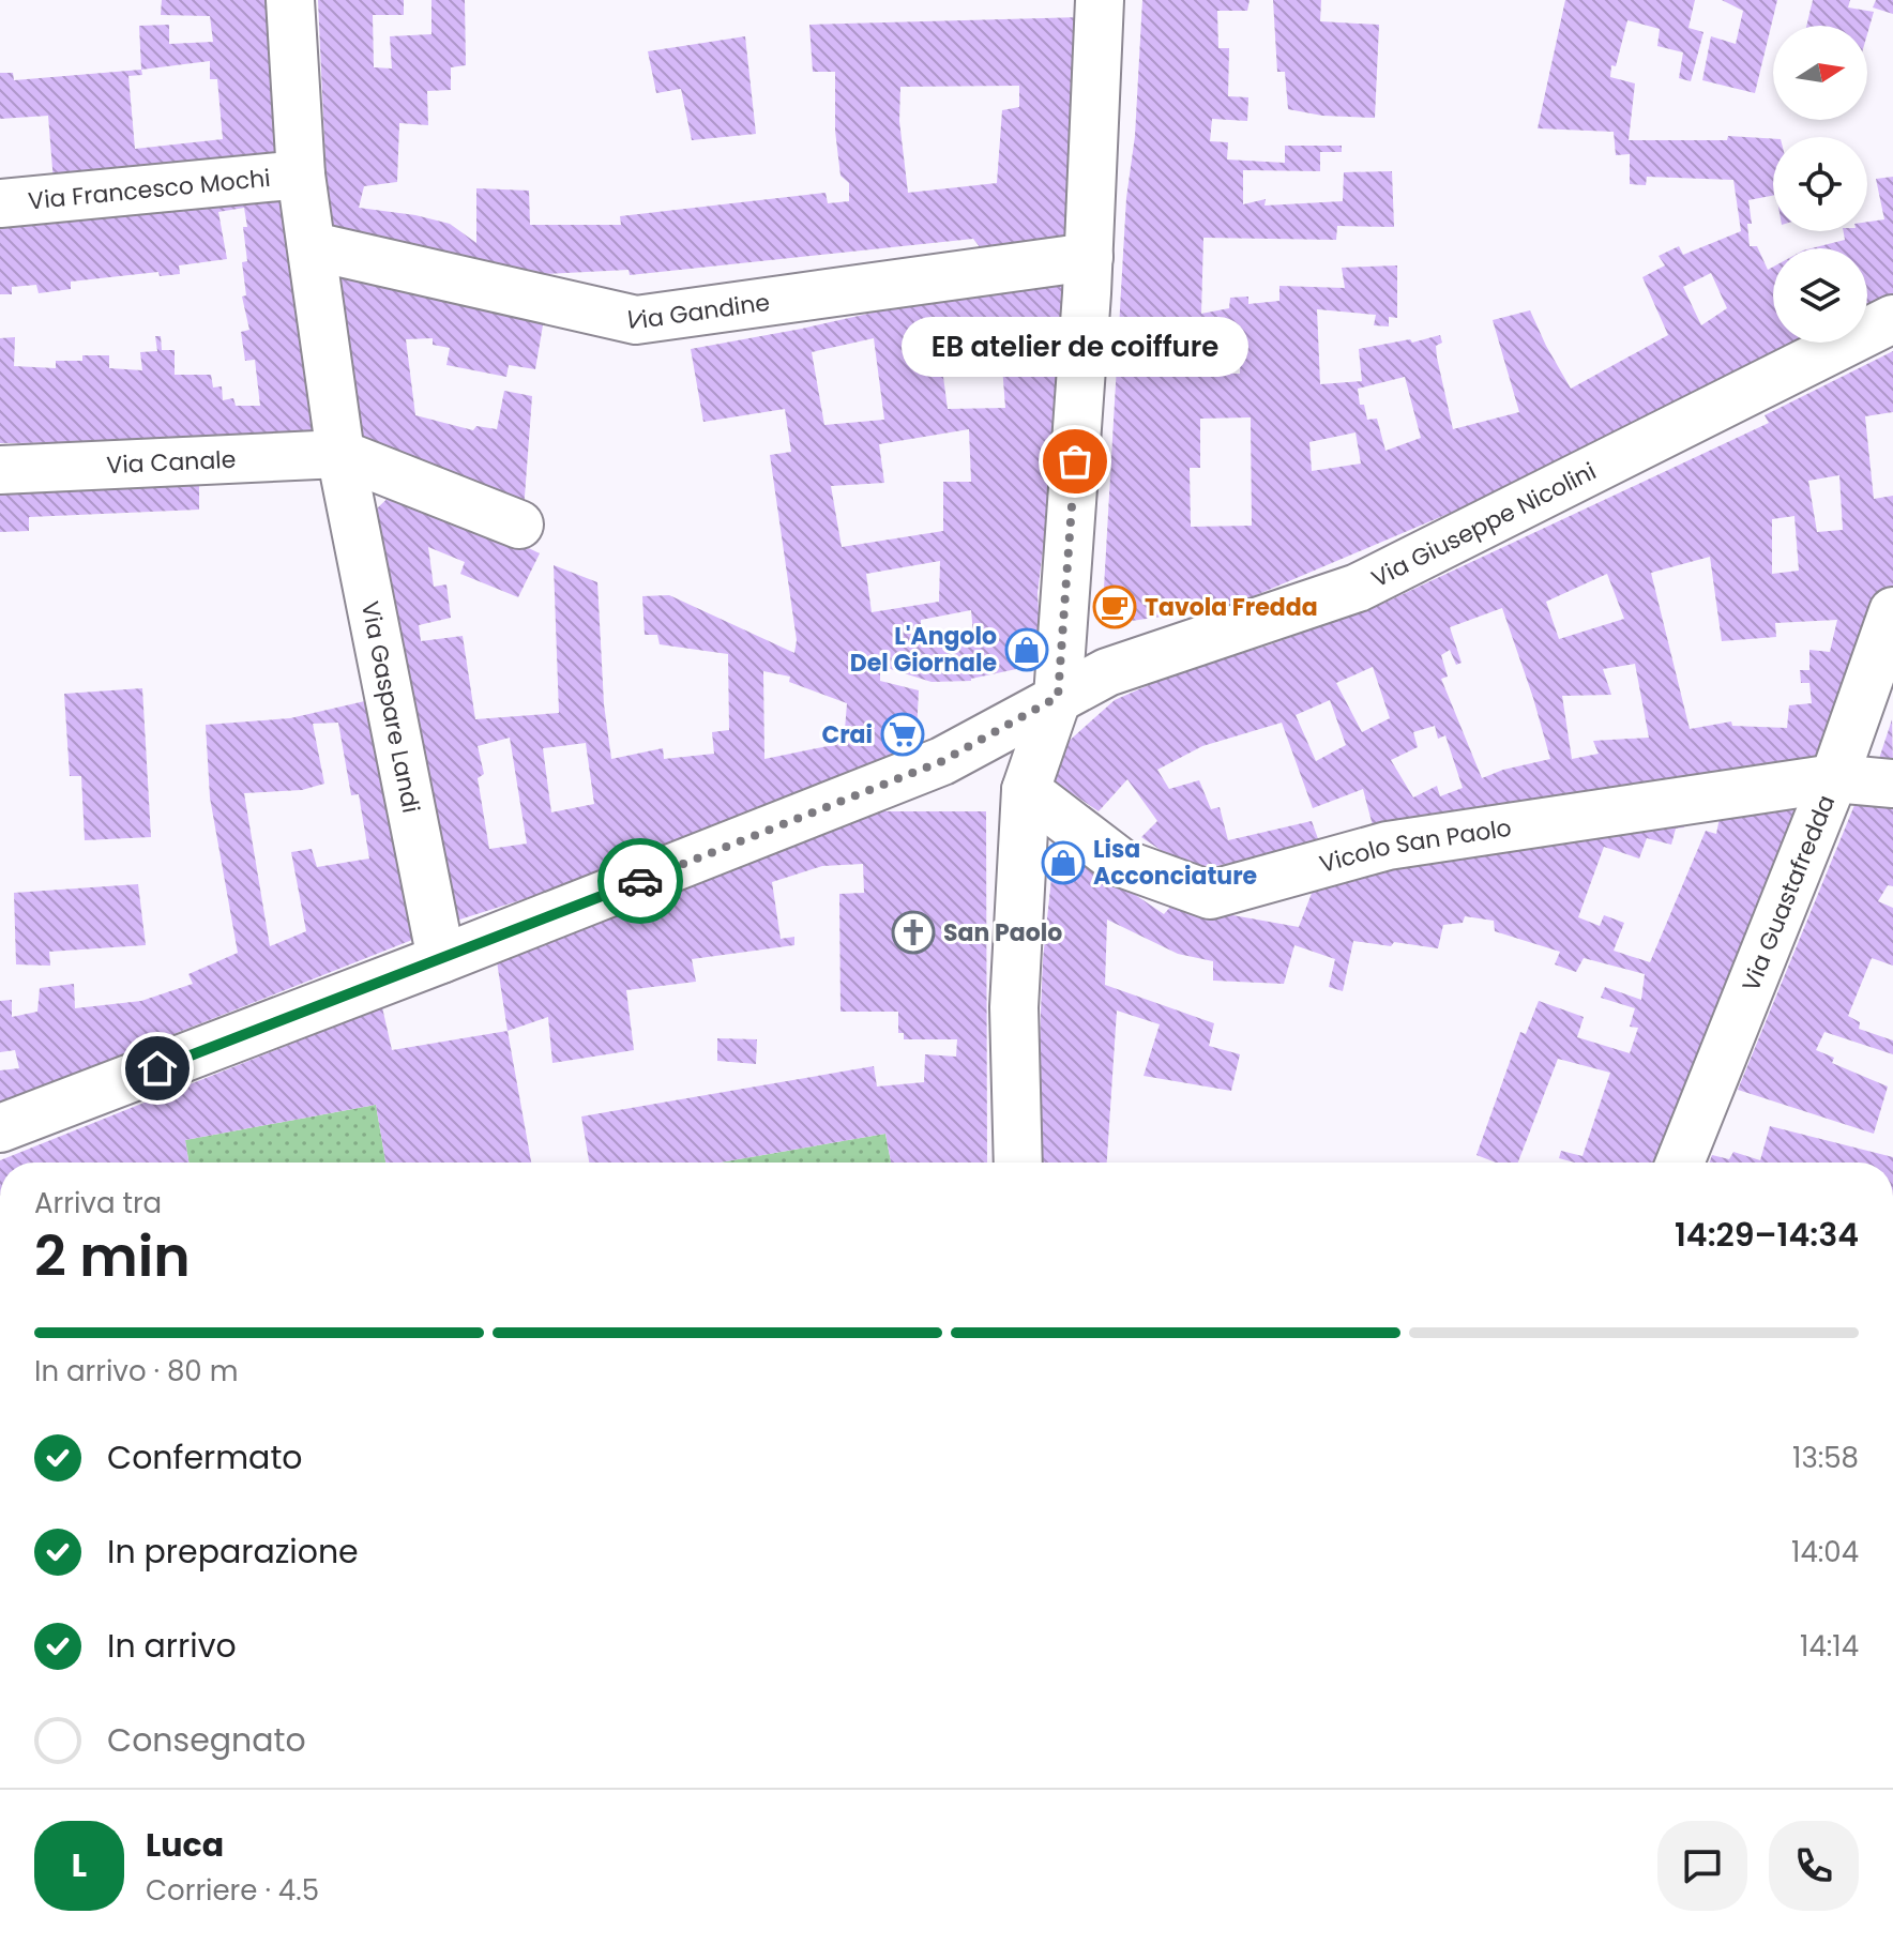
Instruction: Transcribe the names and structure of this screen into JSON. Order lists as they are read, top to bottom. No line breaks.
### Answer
{"streets":{"street":["Via Francesco Mochi","Via Gandine","Via Canale","Via Giuseppe Nicolini","Via Gaspare Landi","Vicolo San Paolo","Via Guastafredda"]},"crossings":[["Via Francesco Mochi","Via Gaspare Landi"],["Via Gandine","Via Gaspare Landi"],["Via Canale","Via Gaspare Landi"],["Via Giuseppe Nicolini","Via Gaspare Landi"],["Vicolo San Paolo","Via Guastafredda"]],"places":{"other":["EB atelier de coiffure"],"cafe":["Tavola Fredda"],"shop":["L'Angolo Del Giornale","Lisa Acconciature"],"supermarket":["Crai"],"church":["San Paolo"]},"north":"right","page":{"bubble":"EB atelier de coiffure","heading":["2 min","Arriva tra","14:29–14:34"],"panel":["Luca","Corriere · 4.5"],"bar":"In arrivo · 80 m","list":[["Confermato","13:58"],["In preparazione","14:04"],["In arrivo","14:14"],"Consegnato"],"round":"L"}}
